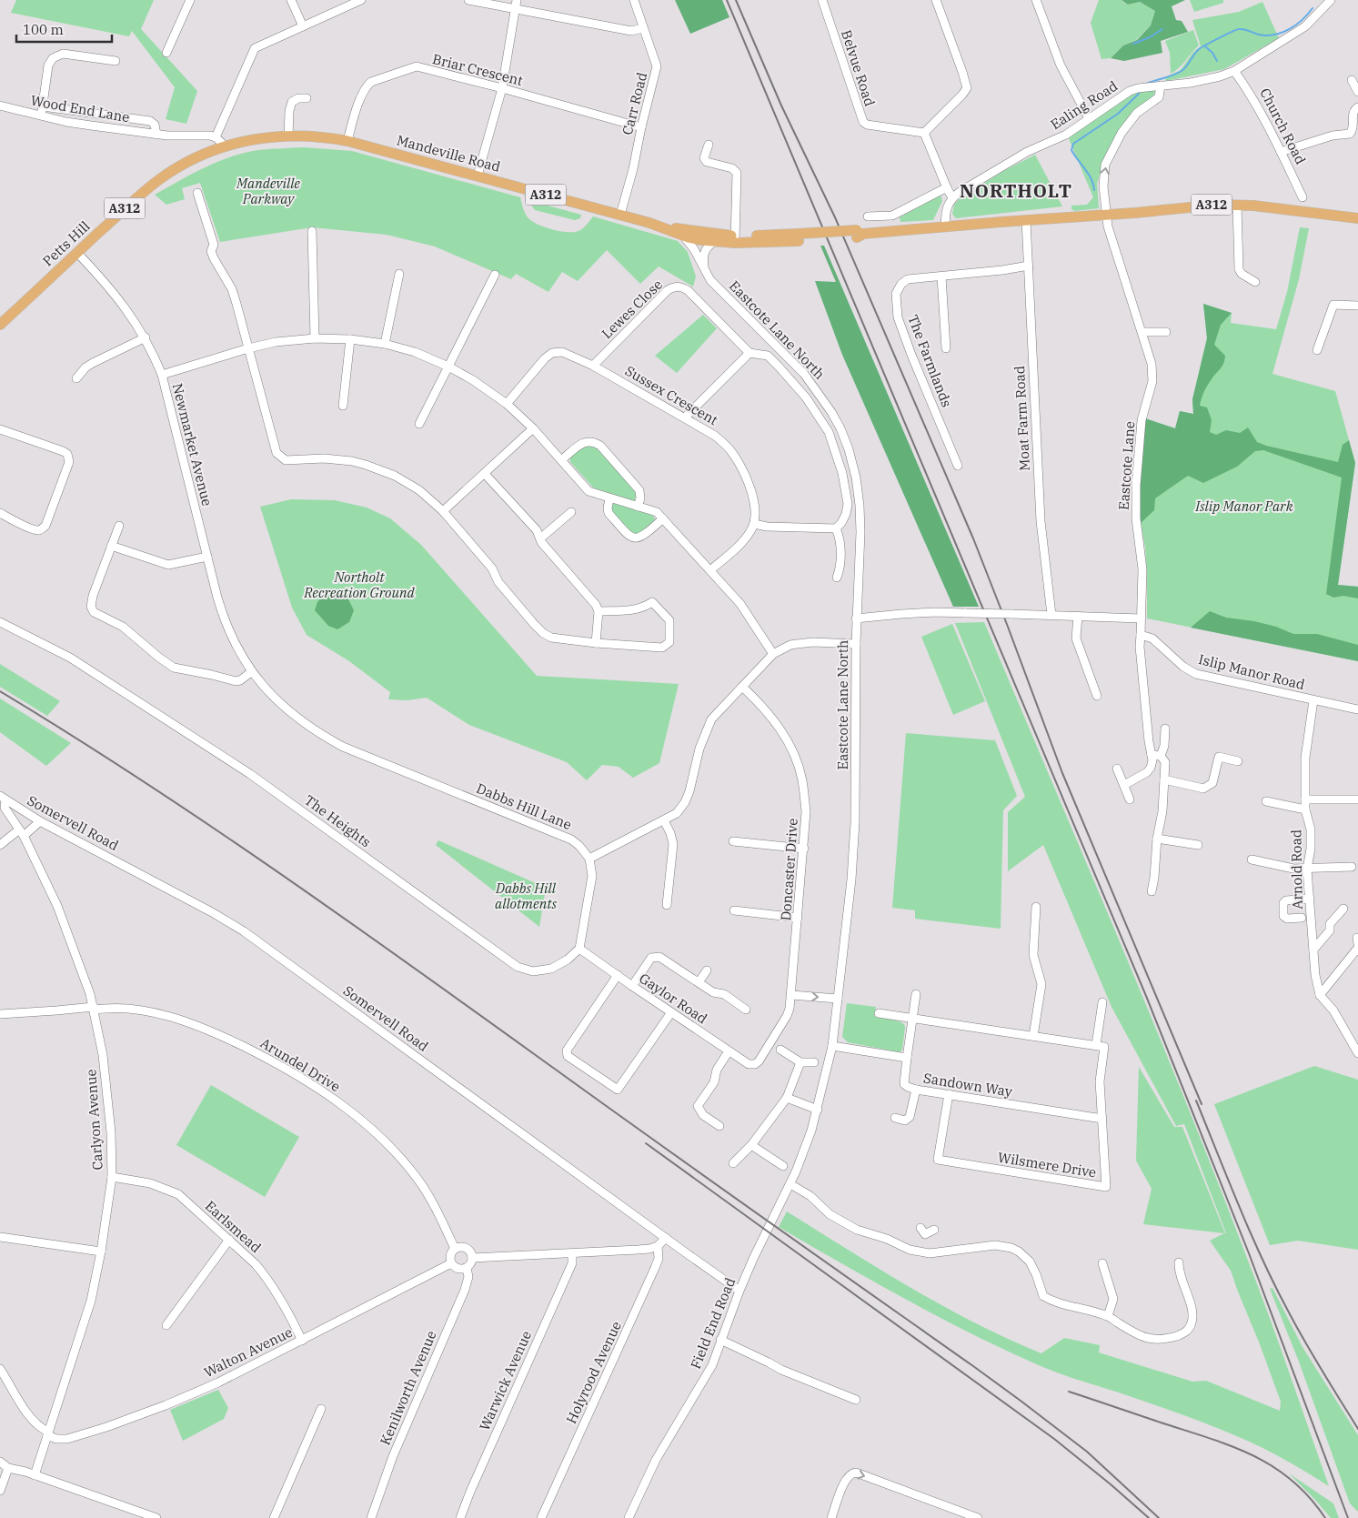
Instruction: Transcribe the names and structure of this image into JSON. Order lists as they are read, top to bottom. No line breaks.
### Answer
{"streets":{"main road":["Mandeville Road","A312","Petts Hill"],"street":["Belvue Road","Briar Crescent","Carr Road","Ealing Road","Wood End Lane","Church Road","Lewes Close","Eastcote Lane North","The Farmlands","Sussex Crescent","Moat Farm Road","Newmarket Avenue","Eastcote Lane","Islip Manor Road","Dabbs Hill Lane","The Heights","Somervell Road","Doncaster Drive","Arnold Road","Gaylor Road","Arundel Drive","Sandown Way","Carlyon Avenue","Wilsmere Drive","Earlsmead","Field End Road","Walton Avenue","Holyrood Avenue","Warwick Avenue","Kenilworth Avenue"]},"crossings":[["Briar Crescent","Carr Road"],["Briar Crescent","Mandeville Road"],["Carr Road","Mandeville Road"],["Ealing Road","Church Road"],["Ealing Road","Eastcote Lane"],["Mandeville Road","Petts Hill"],["Mandeville Road","Eastcote Lane North"],["Mandeville Road","Moat Farm Road"],["Mandeville Road","Eastcote Lane"],["Petts Hill","Newmarket Avenue"],["Lewes Close","Sussex Crescent"],["Eastcote Lane North","Field End Road"],["The Farmlands","Moat Farm Road"],["Newmarket Avenue","Dabbs Hill Lane"],["Islip Manor Road","Arnold Road"],["The Heights","Gaylor Road"],["Somervell Road","Carlyon Avenue"],["Somervell Road","Field End Road"],["Doncaster Drive","Gaylor Road"],["Arundel Drive","Carlyon Avenue"],["Arundel Drive","Walton Avenue"],["Arundel Drive","Kenilworth Avenue"],["Sandown Way","Wilsmere Drive"],["Carlyon Avenue","Earlsmead"],["Carlyon Avenue","Walton Avenue"],["Earlsmead","Walton Avenue"],["Walton Avenue","Kenilworth Avenue"]],"districts":["NORTHOLT"],"parks":["Mandeville Parkway","Islip Manor Park","Northolt Recreation Ground","Dabbs Hill allotments"],"scale_bar":"100 m"}
